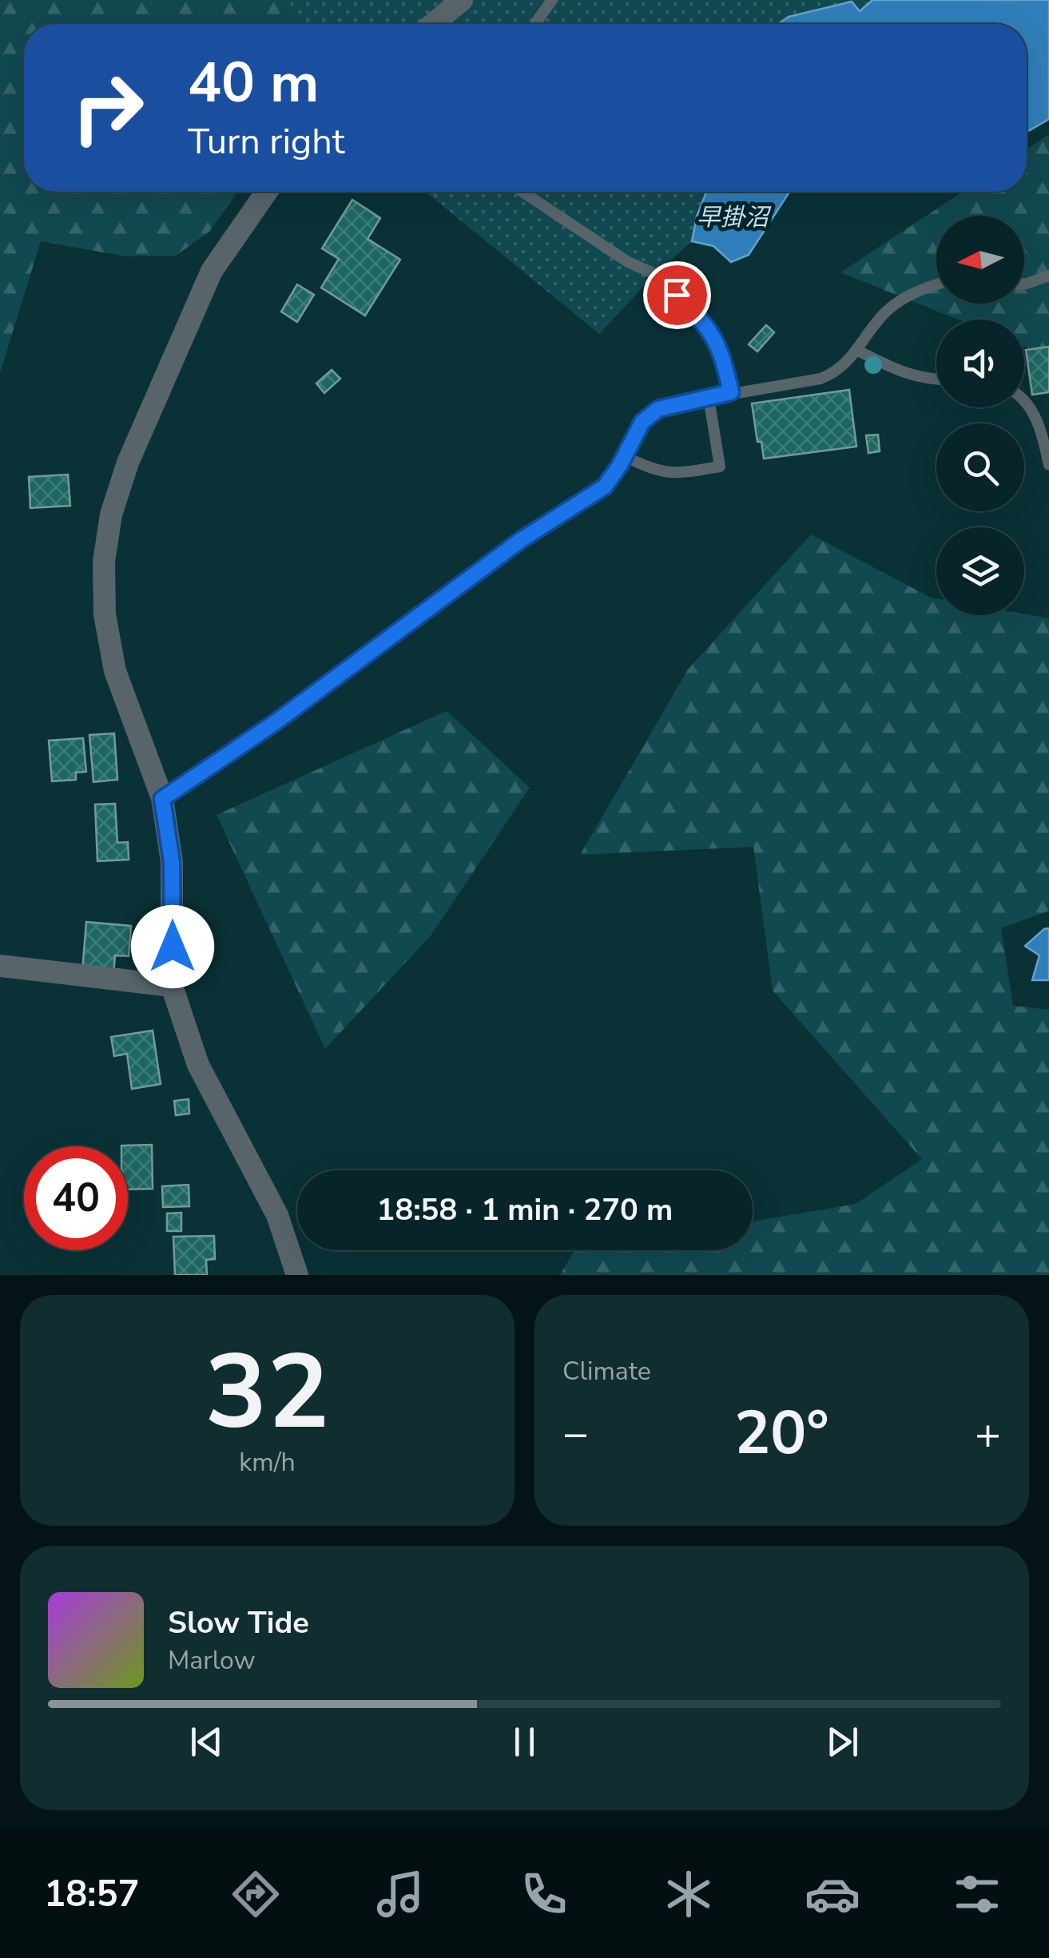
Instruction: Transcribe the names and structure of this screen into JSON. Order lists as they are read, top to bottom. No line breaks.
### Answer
{"water":["早掛沼"],"north":"left","page":{"turn":["40 m","Turn right"],"limit":"40","trip":"18:58 · 1 min · 270 m","tile":[["32","km/h"],"Climate"],"heat":["−","20°","+"],"song":["Slow Tide","Marlow"],"tabs":"18:57"}}
